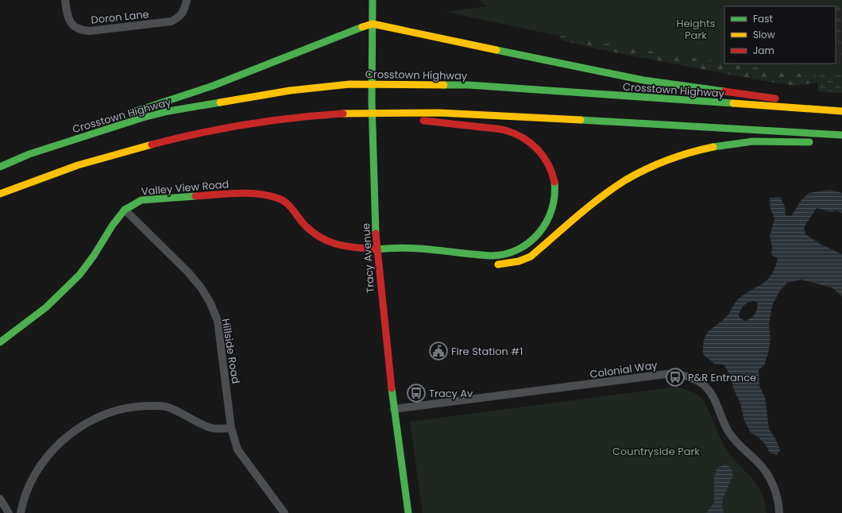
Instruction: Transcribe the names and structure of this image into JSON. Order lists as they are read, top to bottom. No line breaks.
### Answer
{"streets":{"main road":["Crosstown Highway","Valley View Road","Tracy Avenue"],"street":["Doron Lane","Hillside Road","Colonial Way"]},"crossings":[["Valley View Road","Tracy Avenue"],["Valley View Road","Hillside Road"],["Tracy Avenue","Colonial Way"]],"parks":["Heights Park","Countryside Park"],"places":{"public building":["Fire Station #1"],"bus stop":["P&R Entrance","Tracy Av"]},"legend":["Fast","Slow","Jam"]}
